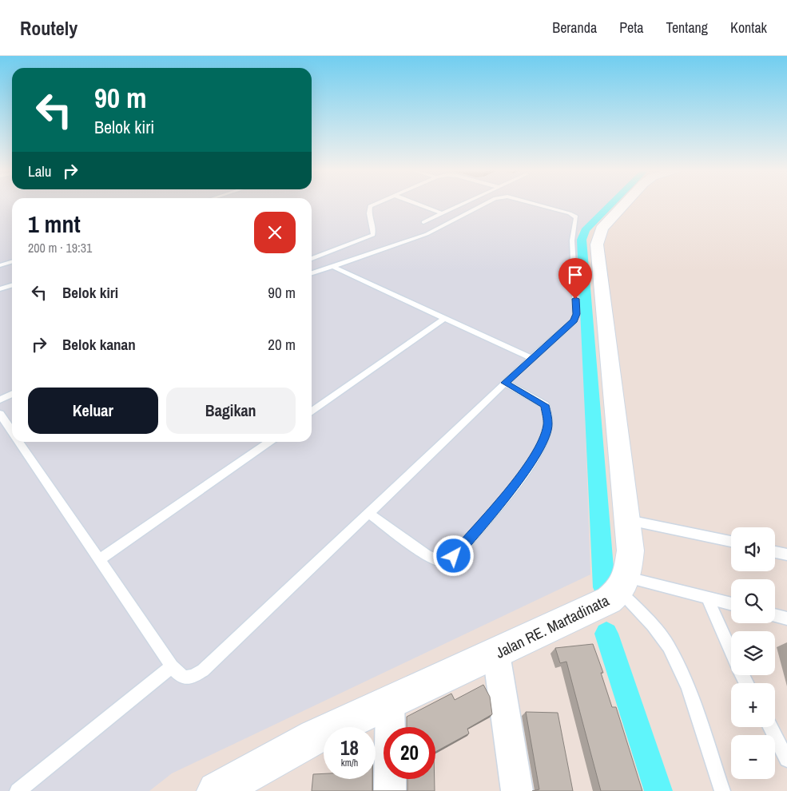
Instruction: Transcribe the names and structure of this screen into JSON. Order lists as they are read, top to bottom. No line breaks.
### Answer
{"streets":{"main road":["Jalan RE. Martadinata"]},"page":{"header":"Routely","nav":["Beranda","Peta","Tentang","Kontak"],"turn":["90 m","Belok kiri"],"then":"Lalu","heading":["1 mnt","200 m · 19:31"],"list":[{"name":"Belok kiri","value":"90 m"},{"name":"Belok kanan","value":"20 m"}],"buttons":["Keluar","Bagikan"],"map_buttons":["+","−"],"speed":"18 km/h","limit":"20"}}
